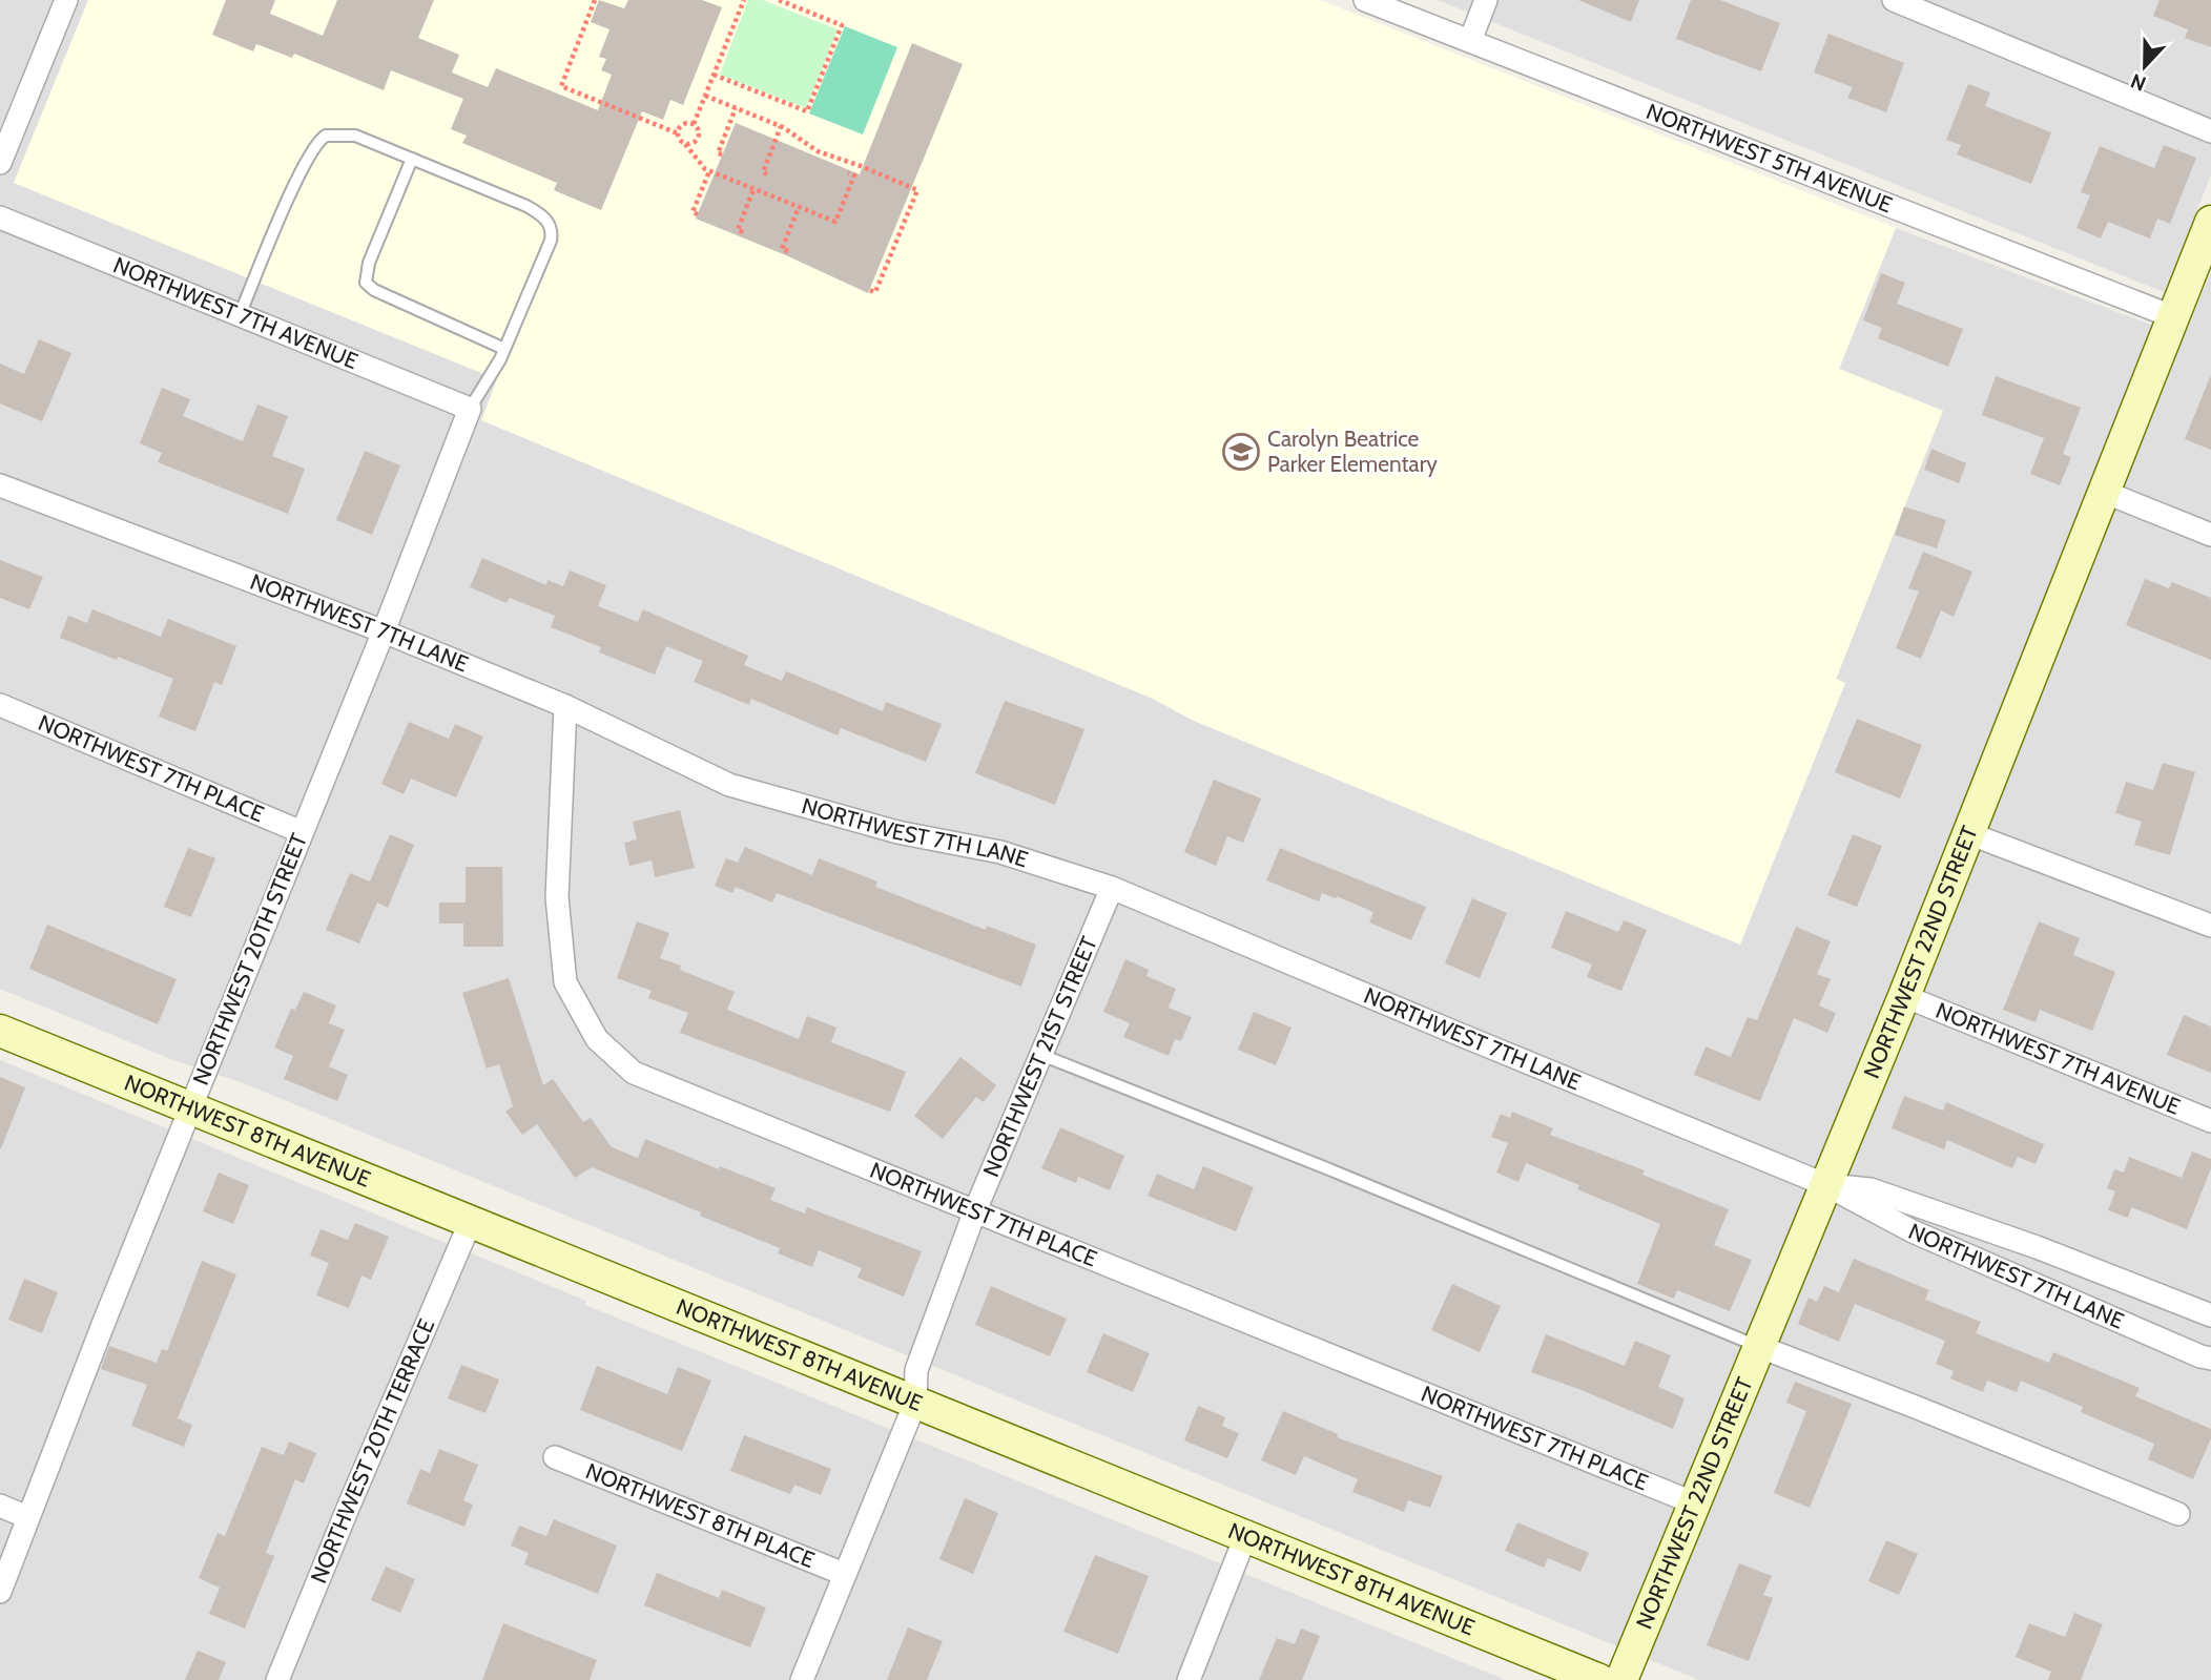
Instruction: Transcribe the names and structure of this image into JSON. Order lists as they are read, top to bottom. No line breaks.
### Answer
{"streets":{"street":["NORTHWEST 5TH AVENUE","NORTHWEST 7TH AVENUE","NORTHWEST 7TH LANE","NORTHWEST 7TH PLACE","NORTHWEST 22ND STREET","NORTHWEST 20TH STREET","NORTHWEST 21ST STREET","NORTHWEST 8TH AVENUE","NORTHWEST 20TH TERRACE","NORTHWEST 8TH PLACE"]},"crossings":[["NORTHWEST 5TH AVENUE","NORTHWEST 22ND STREET"],["NORTHWEST 7TH AVENUE","NORTHWEST 22ND STREET"],["NORTHWEST 7TH AVENUE","NORTHWEST 20TH STREET"],["NORTHWEST 7TH LANE","NORTHWEST 7TH PLACE"],["NORTHWEST 7TH LANE","NORTHWEST 22ND STREET"],["NORTHWEST 7TH LANE","NORTHWEST 20TH STREET"],["NORTHWEST 7TH LANE","NORTHWEST 21ST STREET"],["NORTHWEST 7TH PLACE","NORTHWEST 22ND STREET"],["NORTHWEST 7TH PLACE","NORTHWEST 20TH STREET"],["NORTHWEST 7TH PLACE","NORTHWEST 21ST STREET"],["NORTHWEST 20TH STREET","NORTHWEST 8TH AVENUE"],["NORTHWEST 21ST STREET","NORTHWEST 8TH AVENUE"],["NORTHWEST 21ST STREET","NORTHWEST 8TH PLACE"],["NORTHWEST 8TH AVENUE","NORTHWEST 20TH TERRACE"]],"places":{"school or university":["Carolyn Beatrice Parker Elementary"]},"north":"bottom"}
